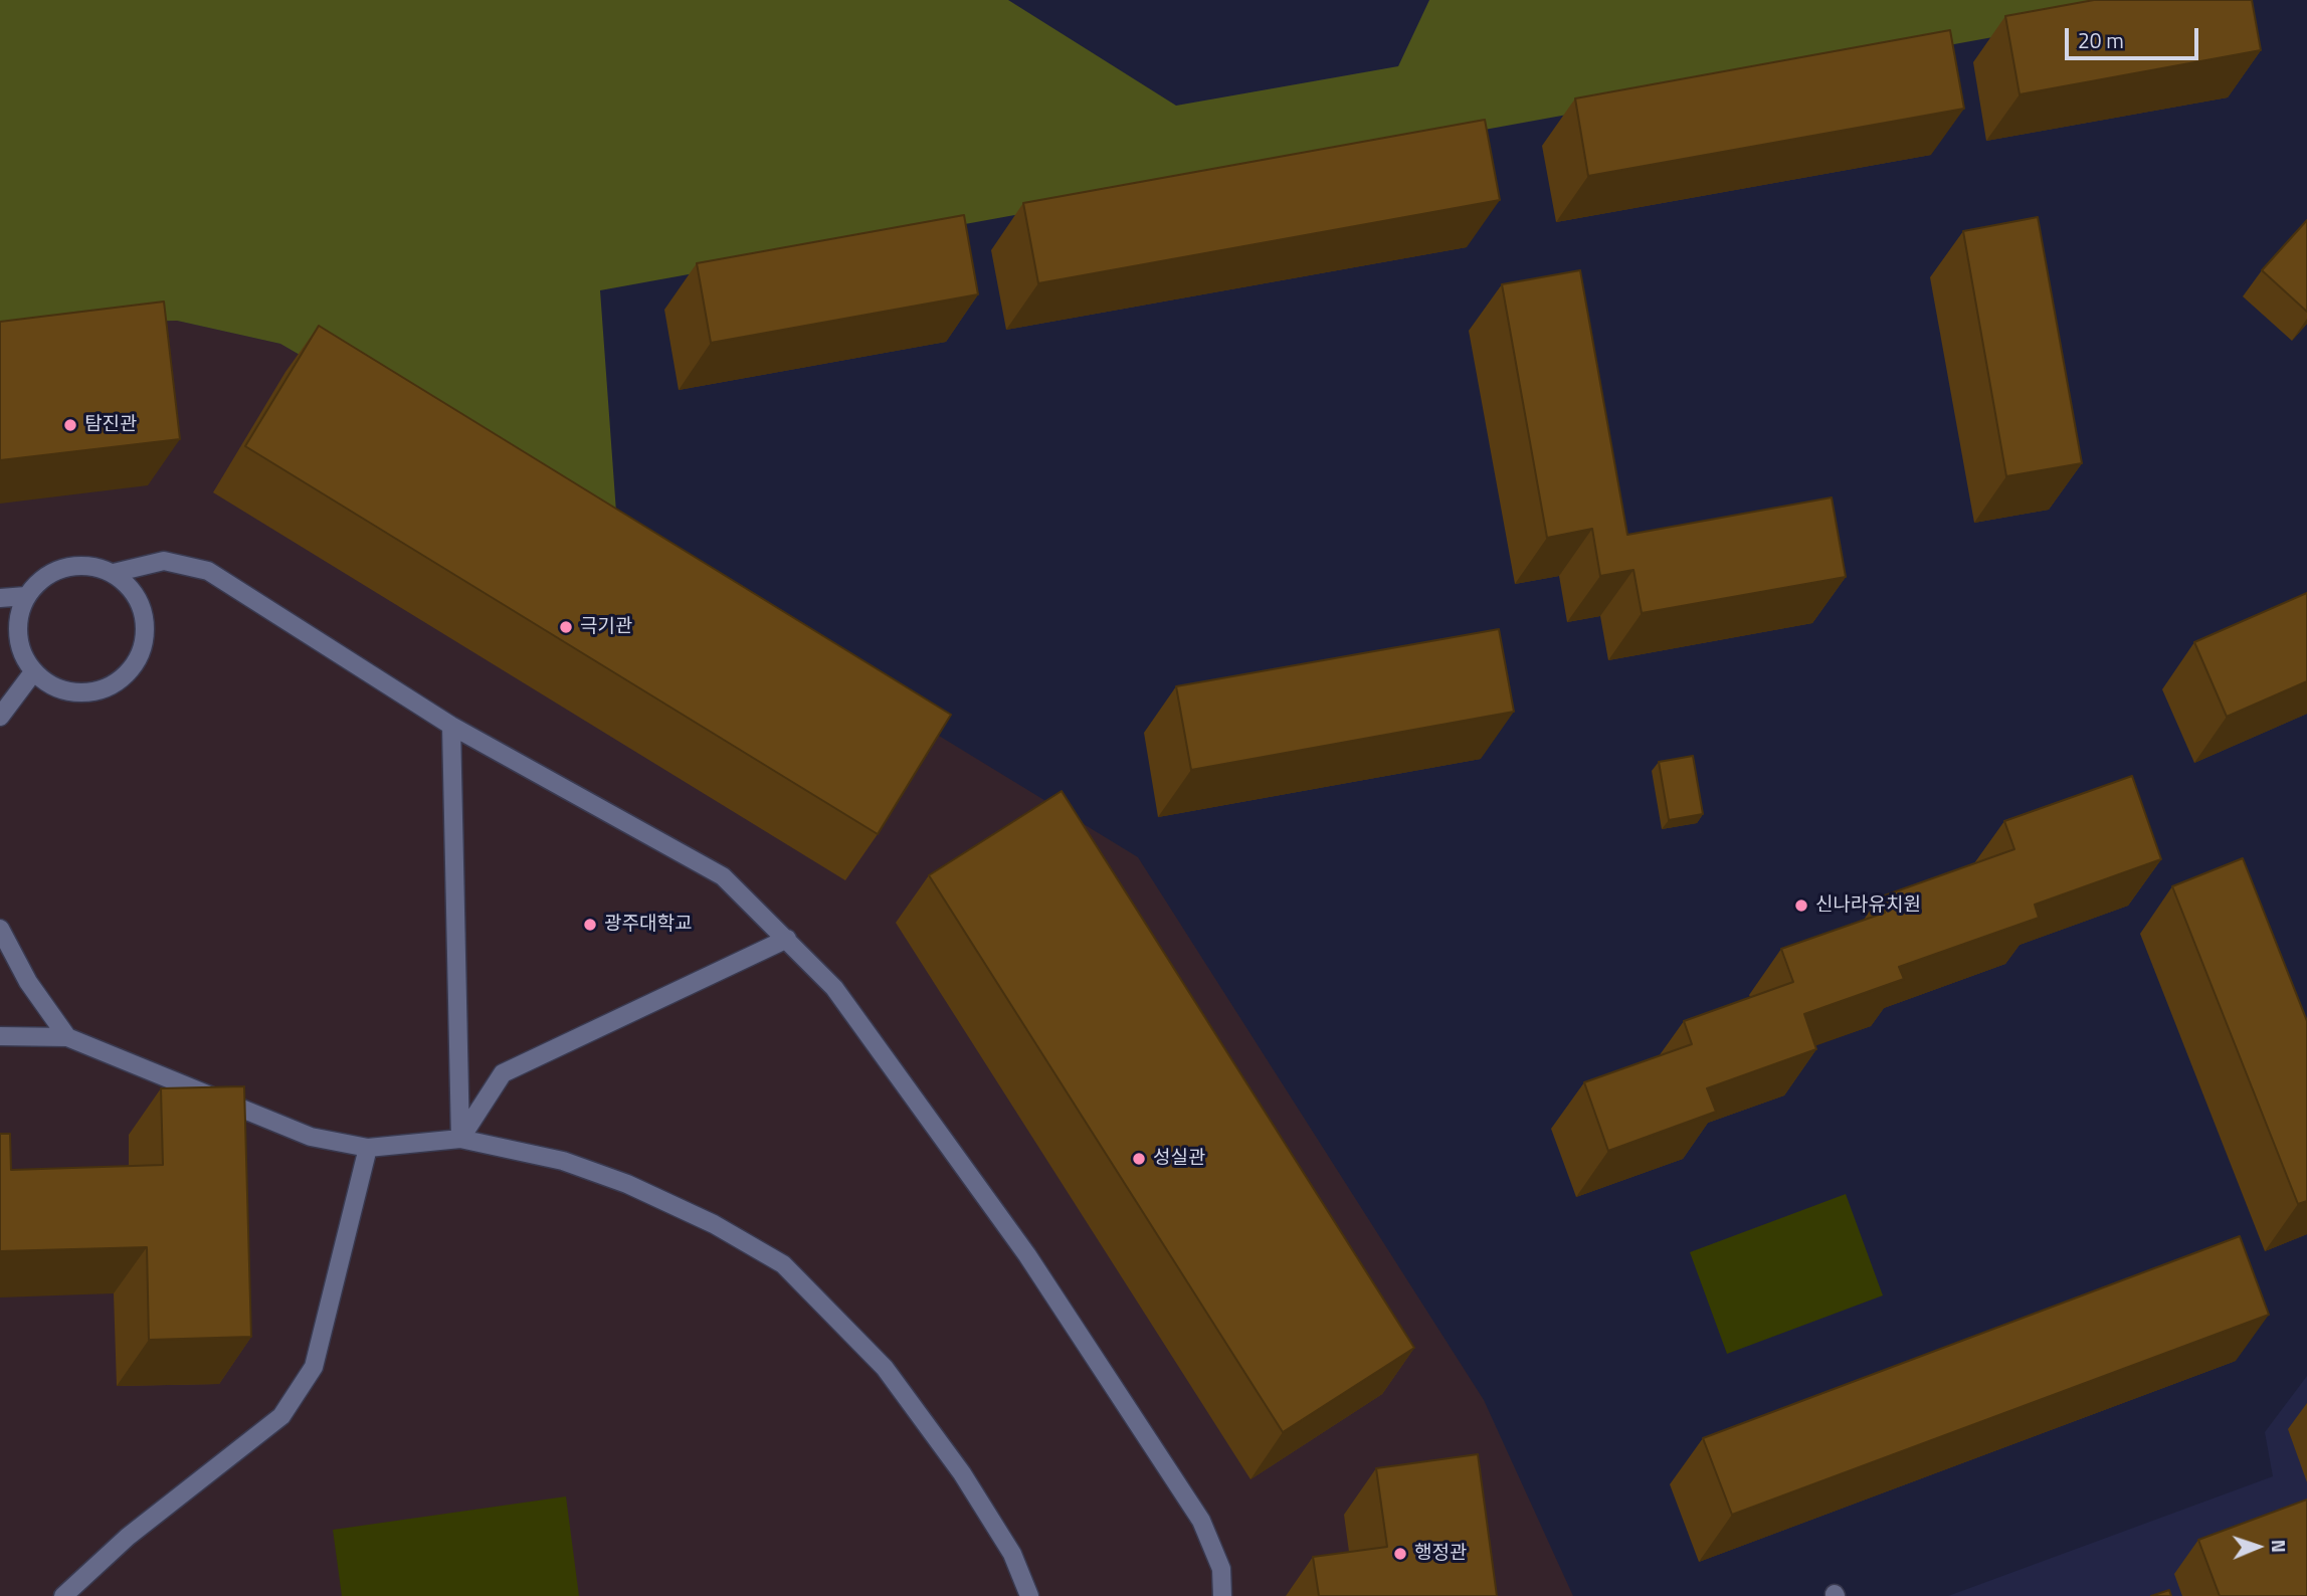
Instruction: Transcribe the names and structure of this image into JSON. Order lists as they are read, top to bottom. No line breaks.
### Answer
{"places":["탐진관","극기관","신나라유치원","광주대학교","성실관","행정관"],"scale_bar":"20 m","north":"right"}
